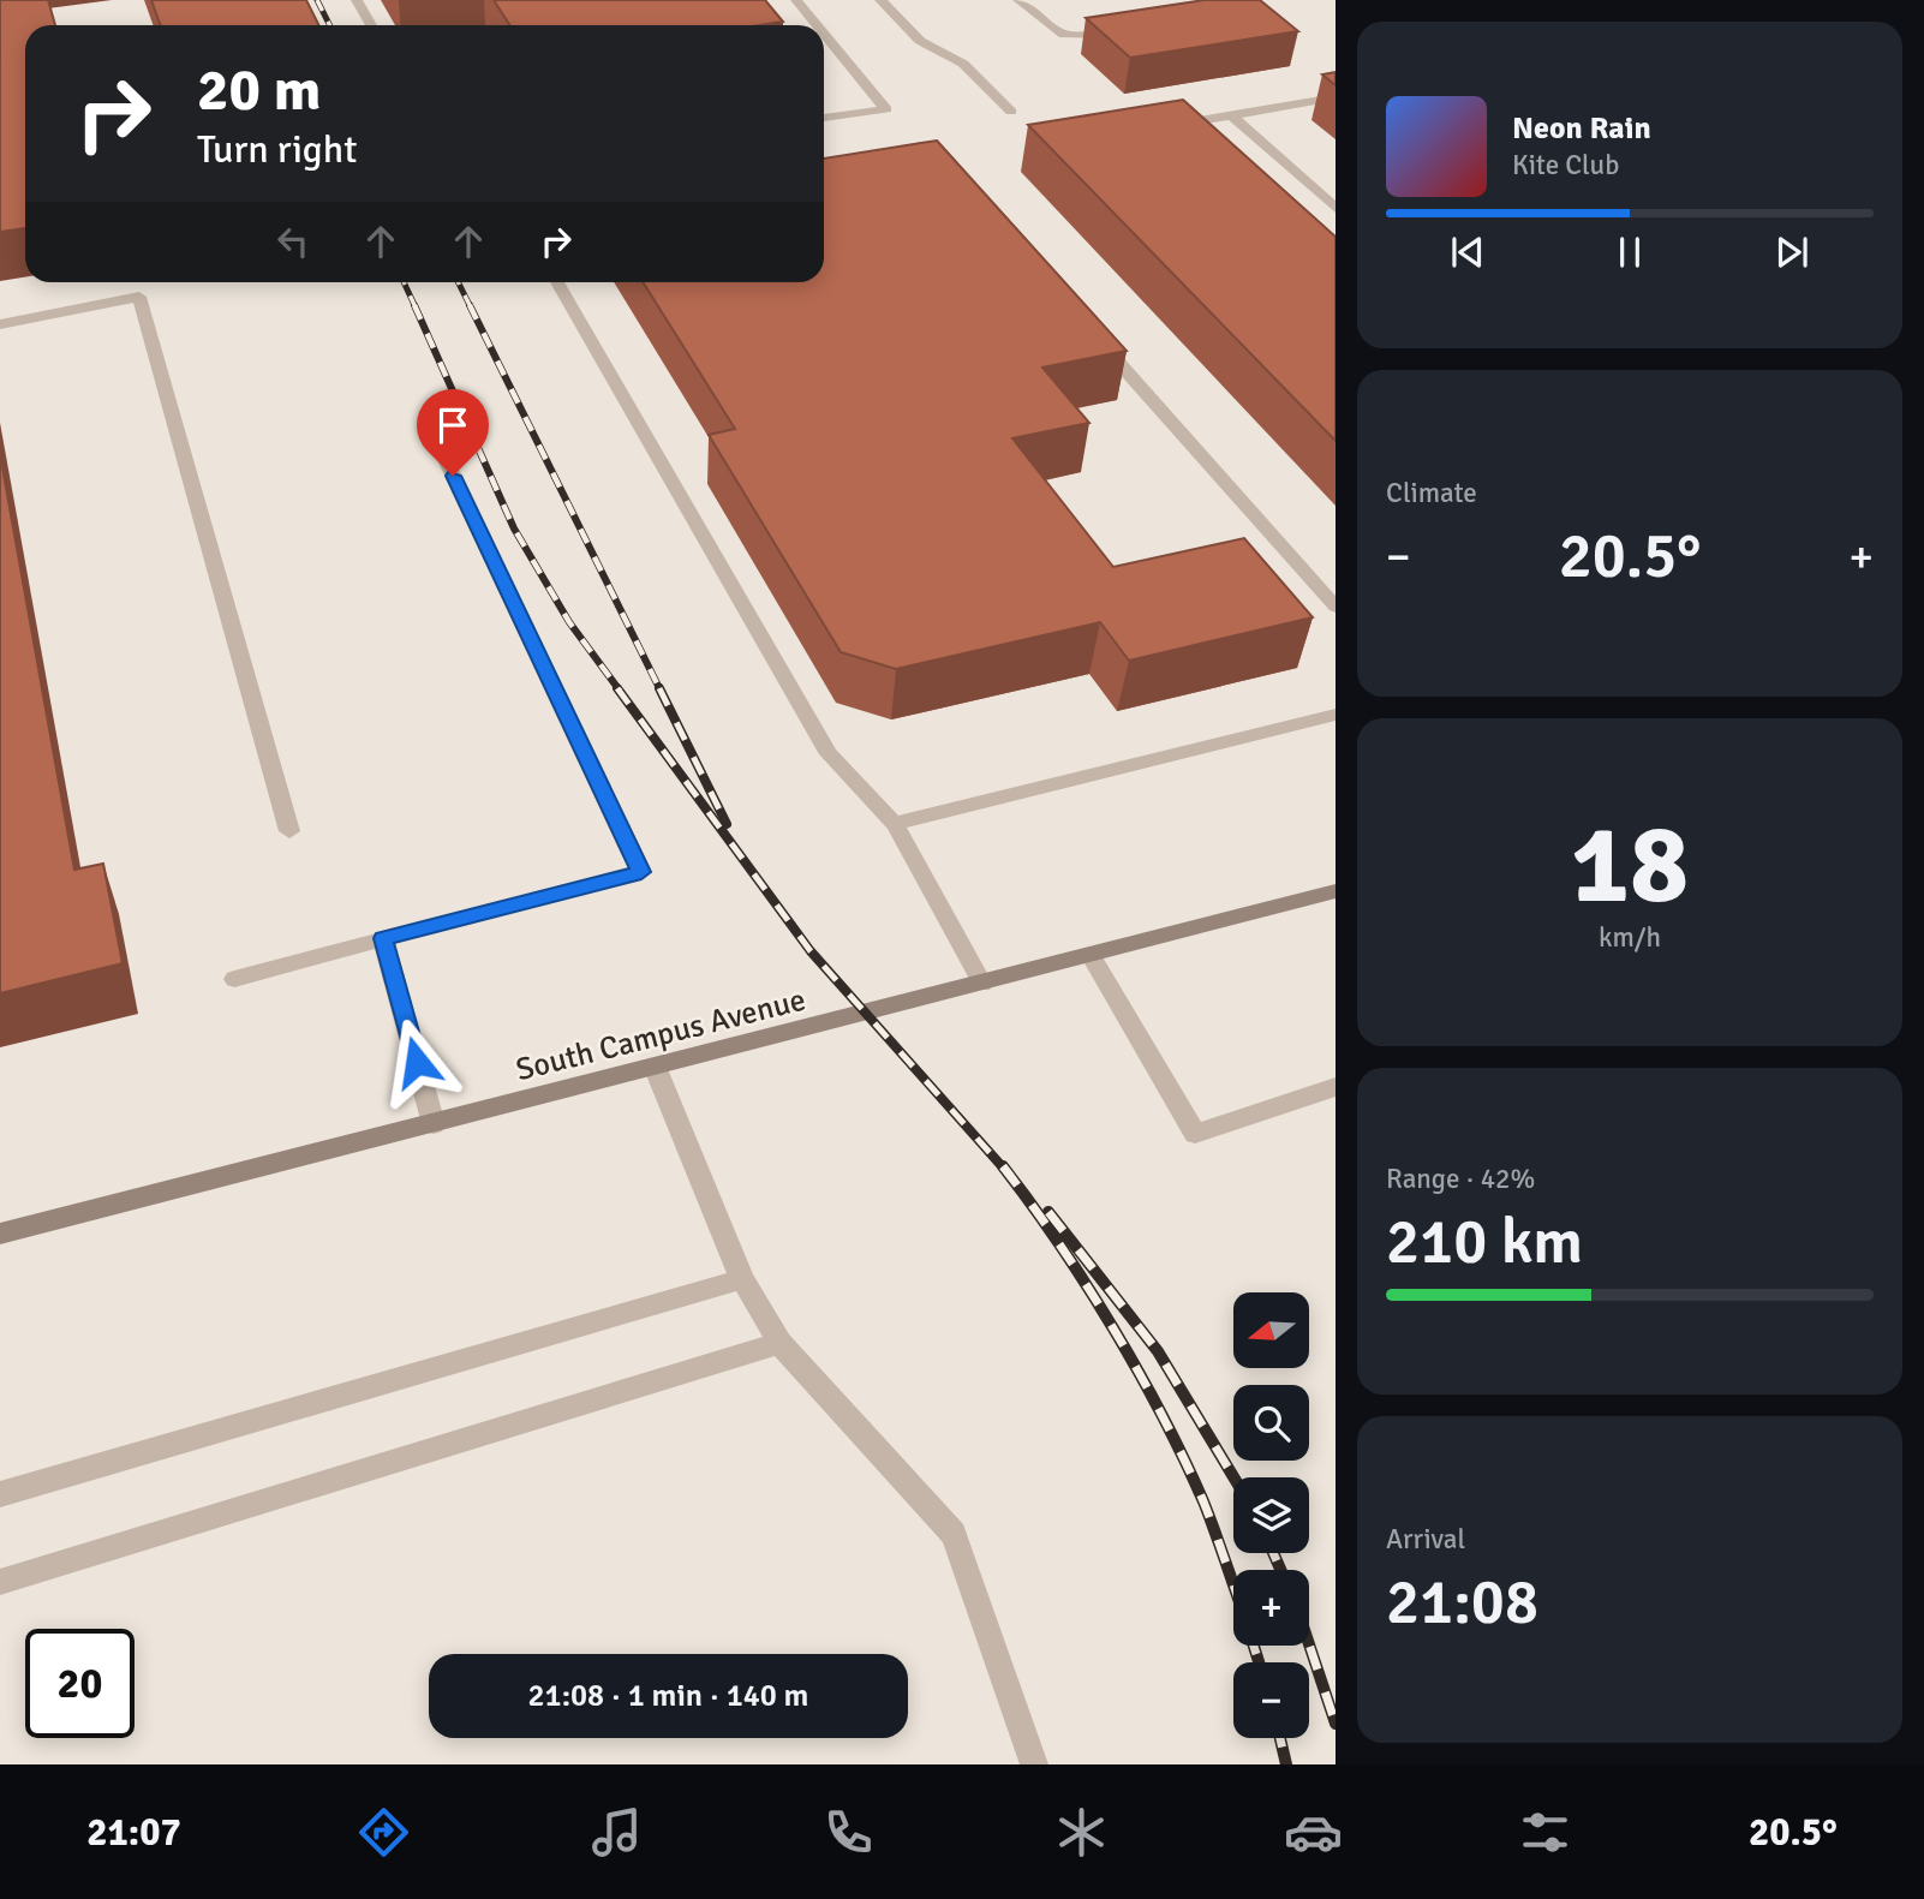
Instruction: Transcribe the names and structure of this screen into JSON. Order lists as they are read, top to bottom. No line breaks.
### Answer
{"streets":{"street":["South Campus Avenue"]},"north":"left","page":{"turn":["20 m","Turn right"],"song":["Neon Rain","Kite Club"],"tile":["Climate",["18","km/h"],["Range · 42%","210 km"],["Arrival","21:08"]],"heat":["−","20.5°","+"],"map_buttons":["+","−"],"limit":"20","trip":"21:08 · 1 min · 140 m","tabs":["21:07","20.5°"]}}
